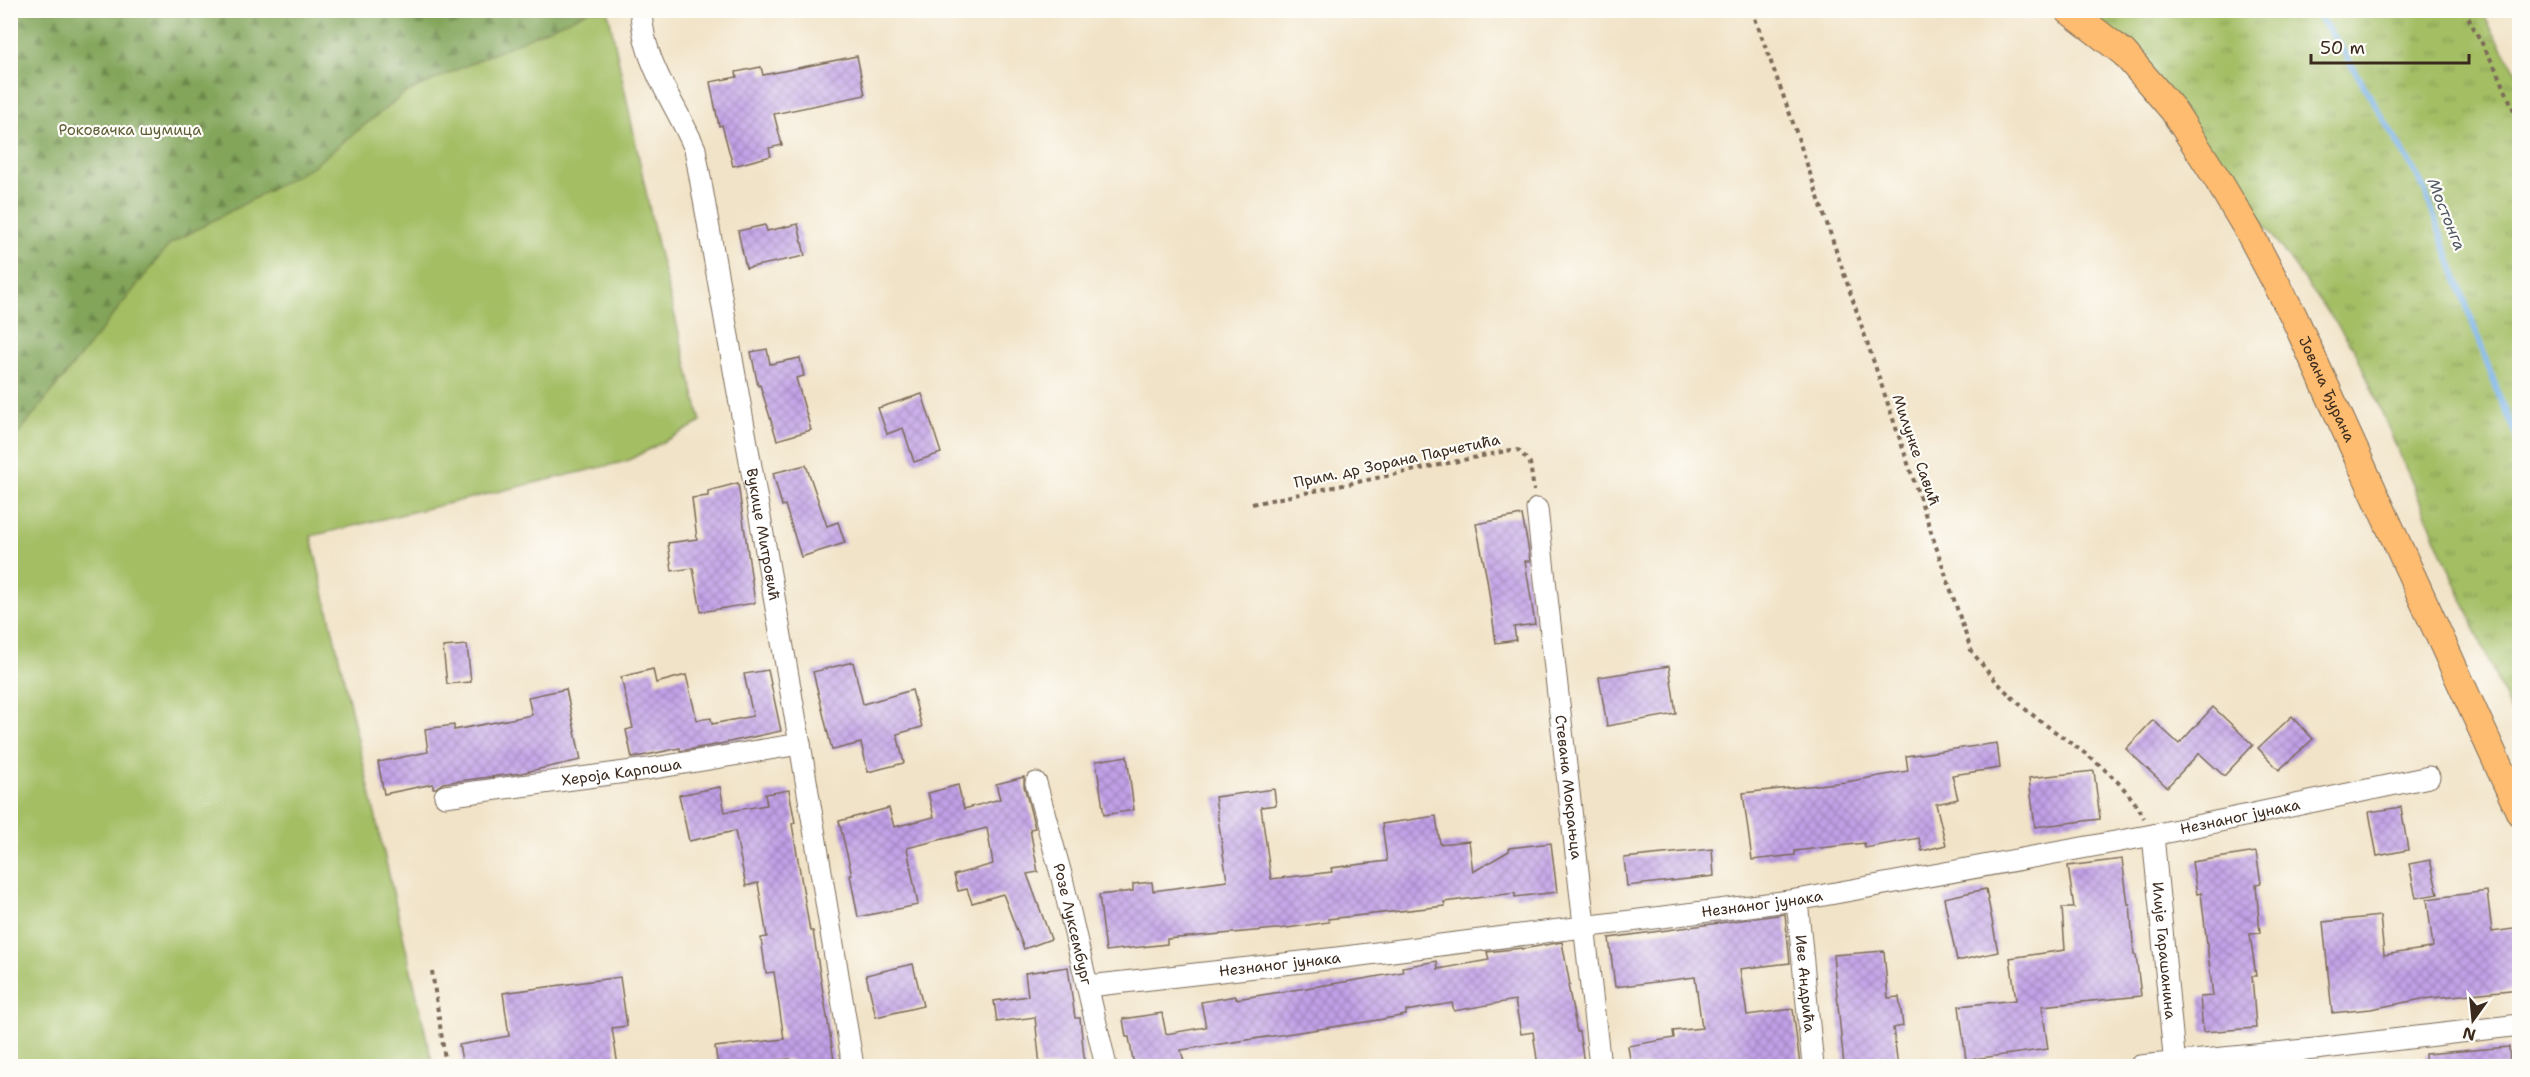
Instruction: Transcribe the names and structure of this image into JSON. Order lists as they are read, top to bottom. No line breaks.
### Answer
{"streets":{"main road":["Јована Ђурана"],"street":["Вукице Митровић","Хероја Карпоша","Стевана Мокрањца","Незнаног јунака","Розе Луксембург","Илије Гарашанина","Иве Андрића"],"path":["Милунке Савић","Прим. др Зорана Парчетића"]},"crossings":[["Милунке Савић","Незнаног јунака"],["Милунке Савић","Илије Гарашанина"],["Прим. др Зорана Парчетића","Стевана Мокрањца"],["Вукице Митровић","Хероја Карпоша"],["Стевана Мокрањца","Незнаног јунака"],["Незнаног јунака","Розе Луксембург"],["Незнаног јунака","Илије Гарашанина"],["Незнаног јунака","Иве Андрића"]],"water":["Мостонга"],"parks":["Роковачка шумица"],"scale_bar":"50 m","north":"bottom"}
